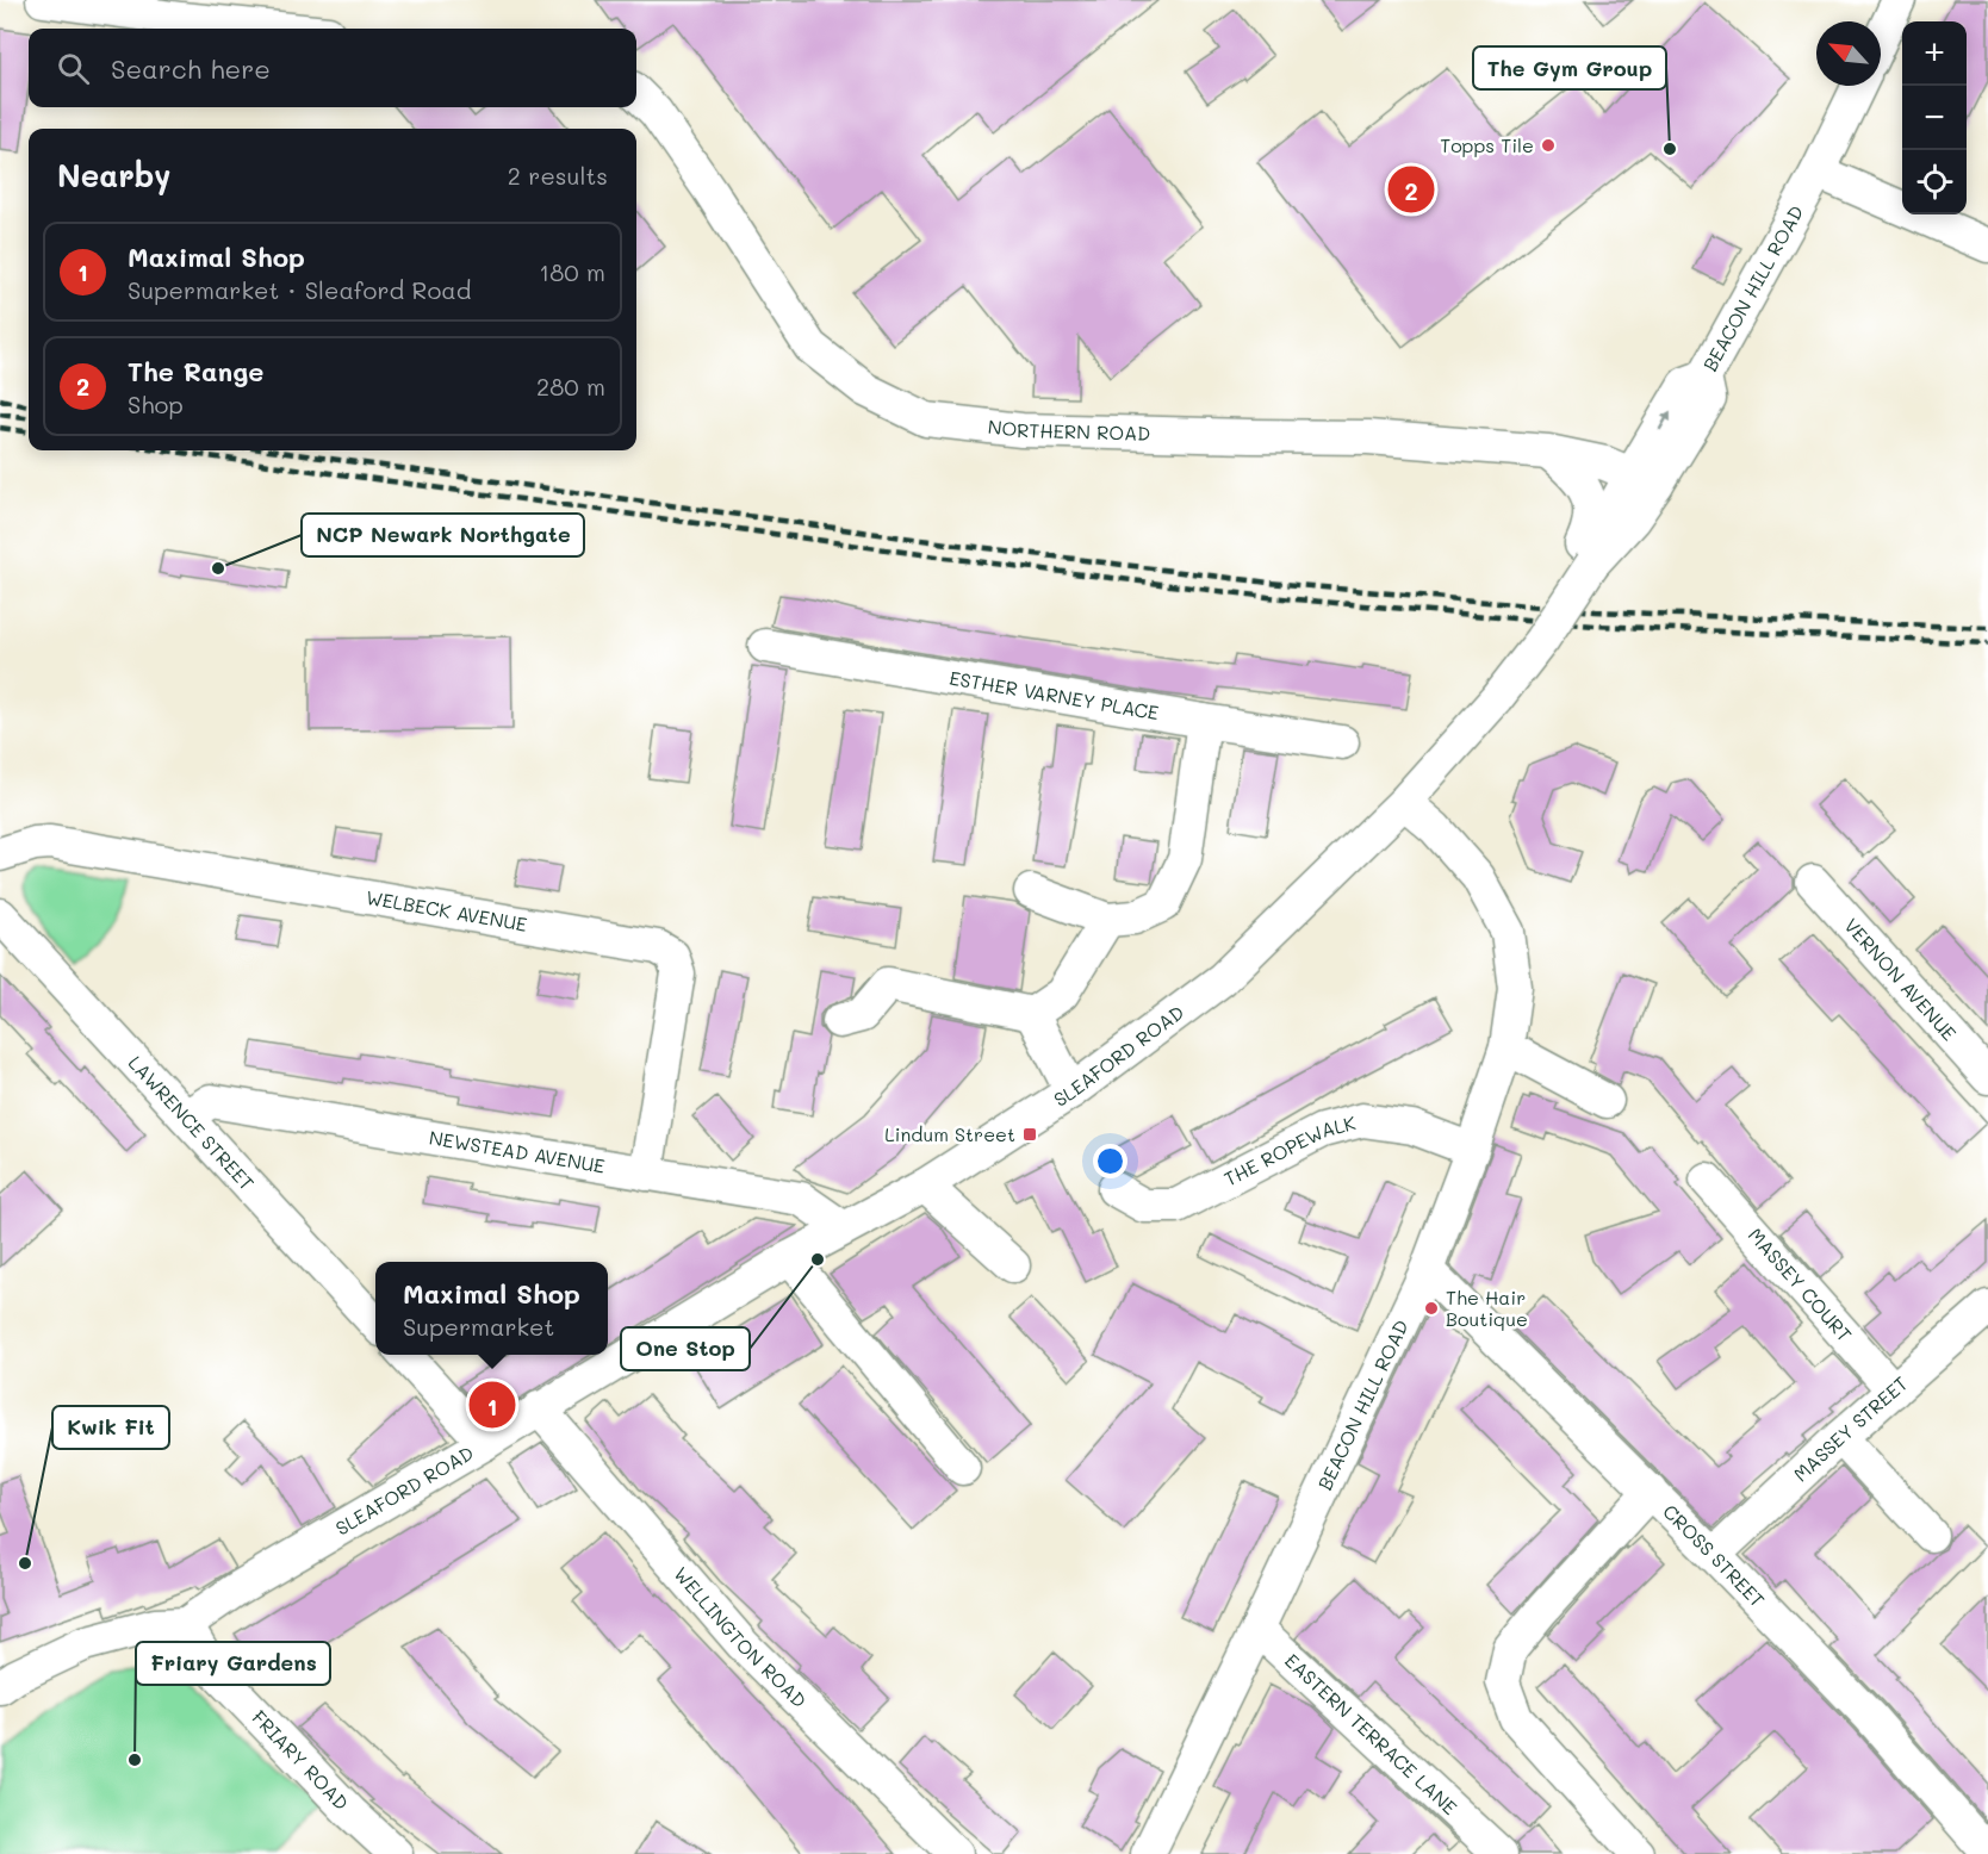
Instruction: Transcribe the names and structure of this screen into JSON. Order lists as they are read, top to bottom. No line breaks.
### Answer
{"streets":{"street":["BEACON HILL ROAD","NORTHERN ROAD","ESTHER VARNEY PLACE","WELBECK AVENUE","VERNON AVENUE","SLEAFORD ROAD","LAWRENCE STREET","NEWSTEAD AVENUE","THE ROPEWALK","MASSEY COURT","MASSEY STREET","CROSS STREET","WELLINGTON ROAD","EASTERN TERRACE LANE","FRIARY ROAD"]},"crossings":[["BEACON HILL ROAD","NORTHERN ROAD"],["BEACON HILL ROAD","SLEAFORD ROAD"],["BEACON HILL ROAD","THE ROPEWALK"],["BEACON HILL ROAD","CROSS STREET"],["BEACON HILL ROAD","EASTERN TERRACE LANE"],["WELBECK AVENUE","NEWSTEAD AVENUE"],["SLEAFORD ROAD","NEWSTEAD AVENUE"],["SLEAFORD ROAD","WELLINGTON ROAD"],["SLEAFORD ROAD","FRIARY ROAD"],["LAWRENCE STREET","NEWSTEAD AVENUE"],["MASSEY COURT","MASSEY STREET"],["MASSEY STREET","CROSS STREET"]],"places":{"other":["Topps Tile","The Gym Group","NCP Newark Northgate","One Stop","The Hair Boutique","Kwik Fit","Friary Gardens"],"transit":["Lindum Street"]},"north":"top left","page":{"map_buttons":["+","−"],"search":"Search here","heading":["Nearby","2 results"],"pins":["2","1"],"list":[{"mark":"1","name":"Maximal Shop","note":"Supermarket · Sleaford Road","value":"180 m"},{"mark":"2","name":"The Range","note":"Shop","value":"280 m"}],"popup":["Maximal Shop","Supermarket"]}}
